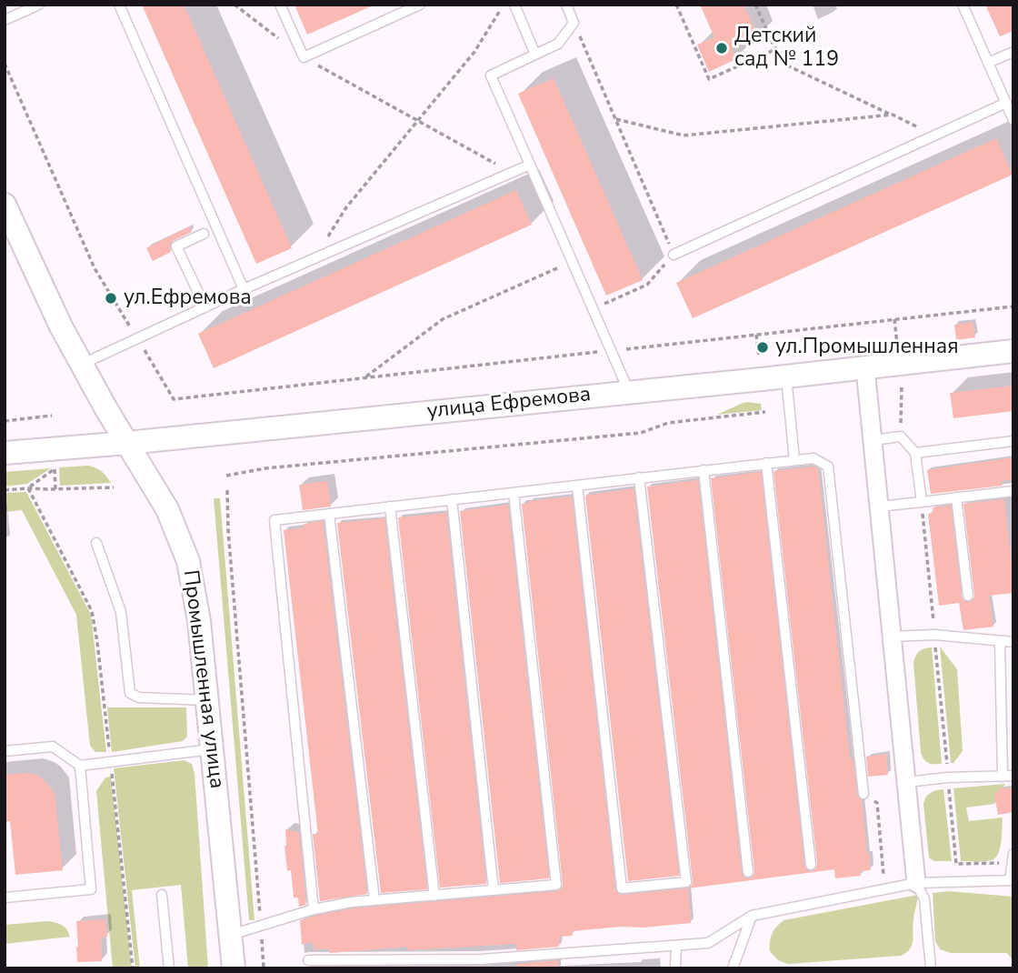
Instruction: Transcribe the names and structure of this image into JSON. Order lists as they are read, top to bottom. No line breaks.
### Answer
{"streets":{"street":["улица Ефремова","Промышленная улица"]},"crossings":[["улица Ефремова","Промышленная улица"]],"places":["Детский сад № 119","ул.Ефремова","ул.Промышленная"]}
